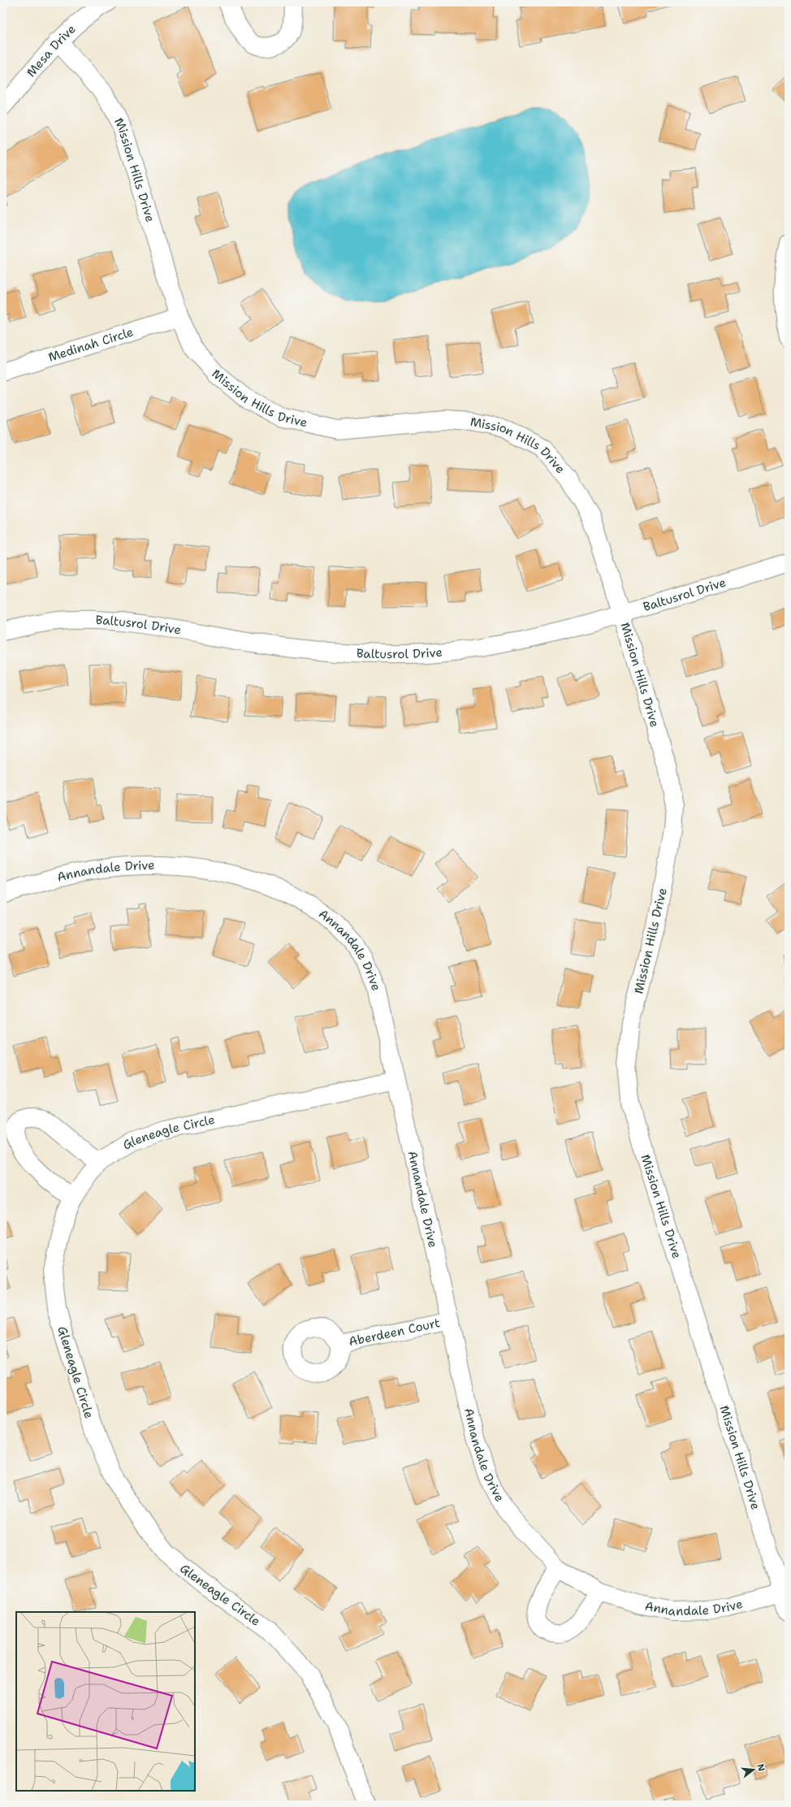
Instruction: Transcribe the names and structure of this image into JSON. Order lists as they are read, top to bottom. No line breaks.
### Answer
{"streets":{"street":["Mesa Drive","Mission Hills Drive","Medinah Circle","Baltusrol Drive","Annandale Drive","Gleneagle Circle","Aberdeen Court"]},"crossings":[["Mesa Drive","Mission Hills Drive"],["Mission Hills Drive","Medinah Circle"],["Mission Hills Drive","Baltusrol Drive"],["Mission Hills Drive","Annandale Drive"],["Annandale Drive","Gleneagle Circle"],["Annandale Drive","Aberdeen Court"]],"north":"right"}
